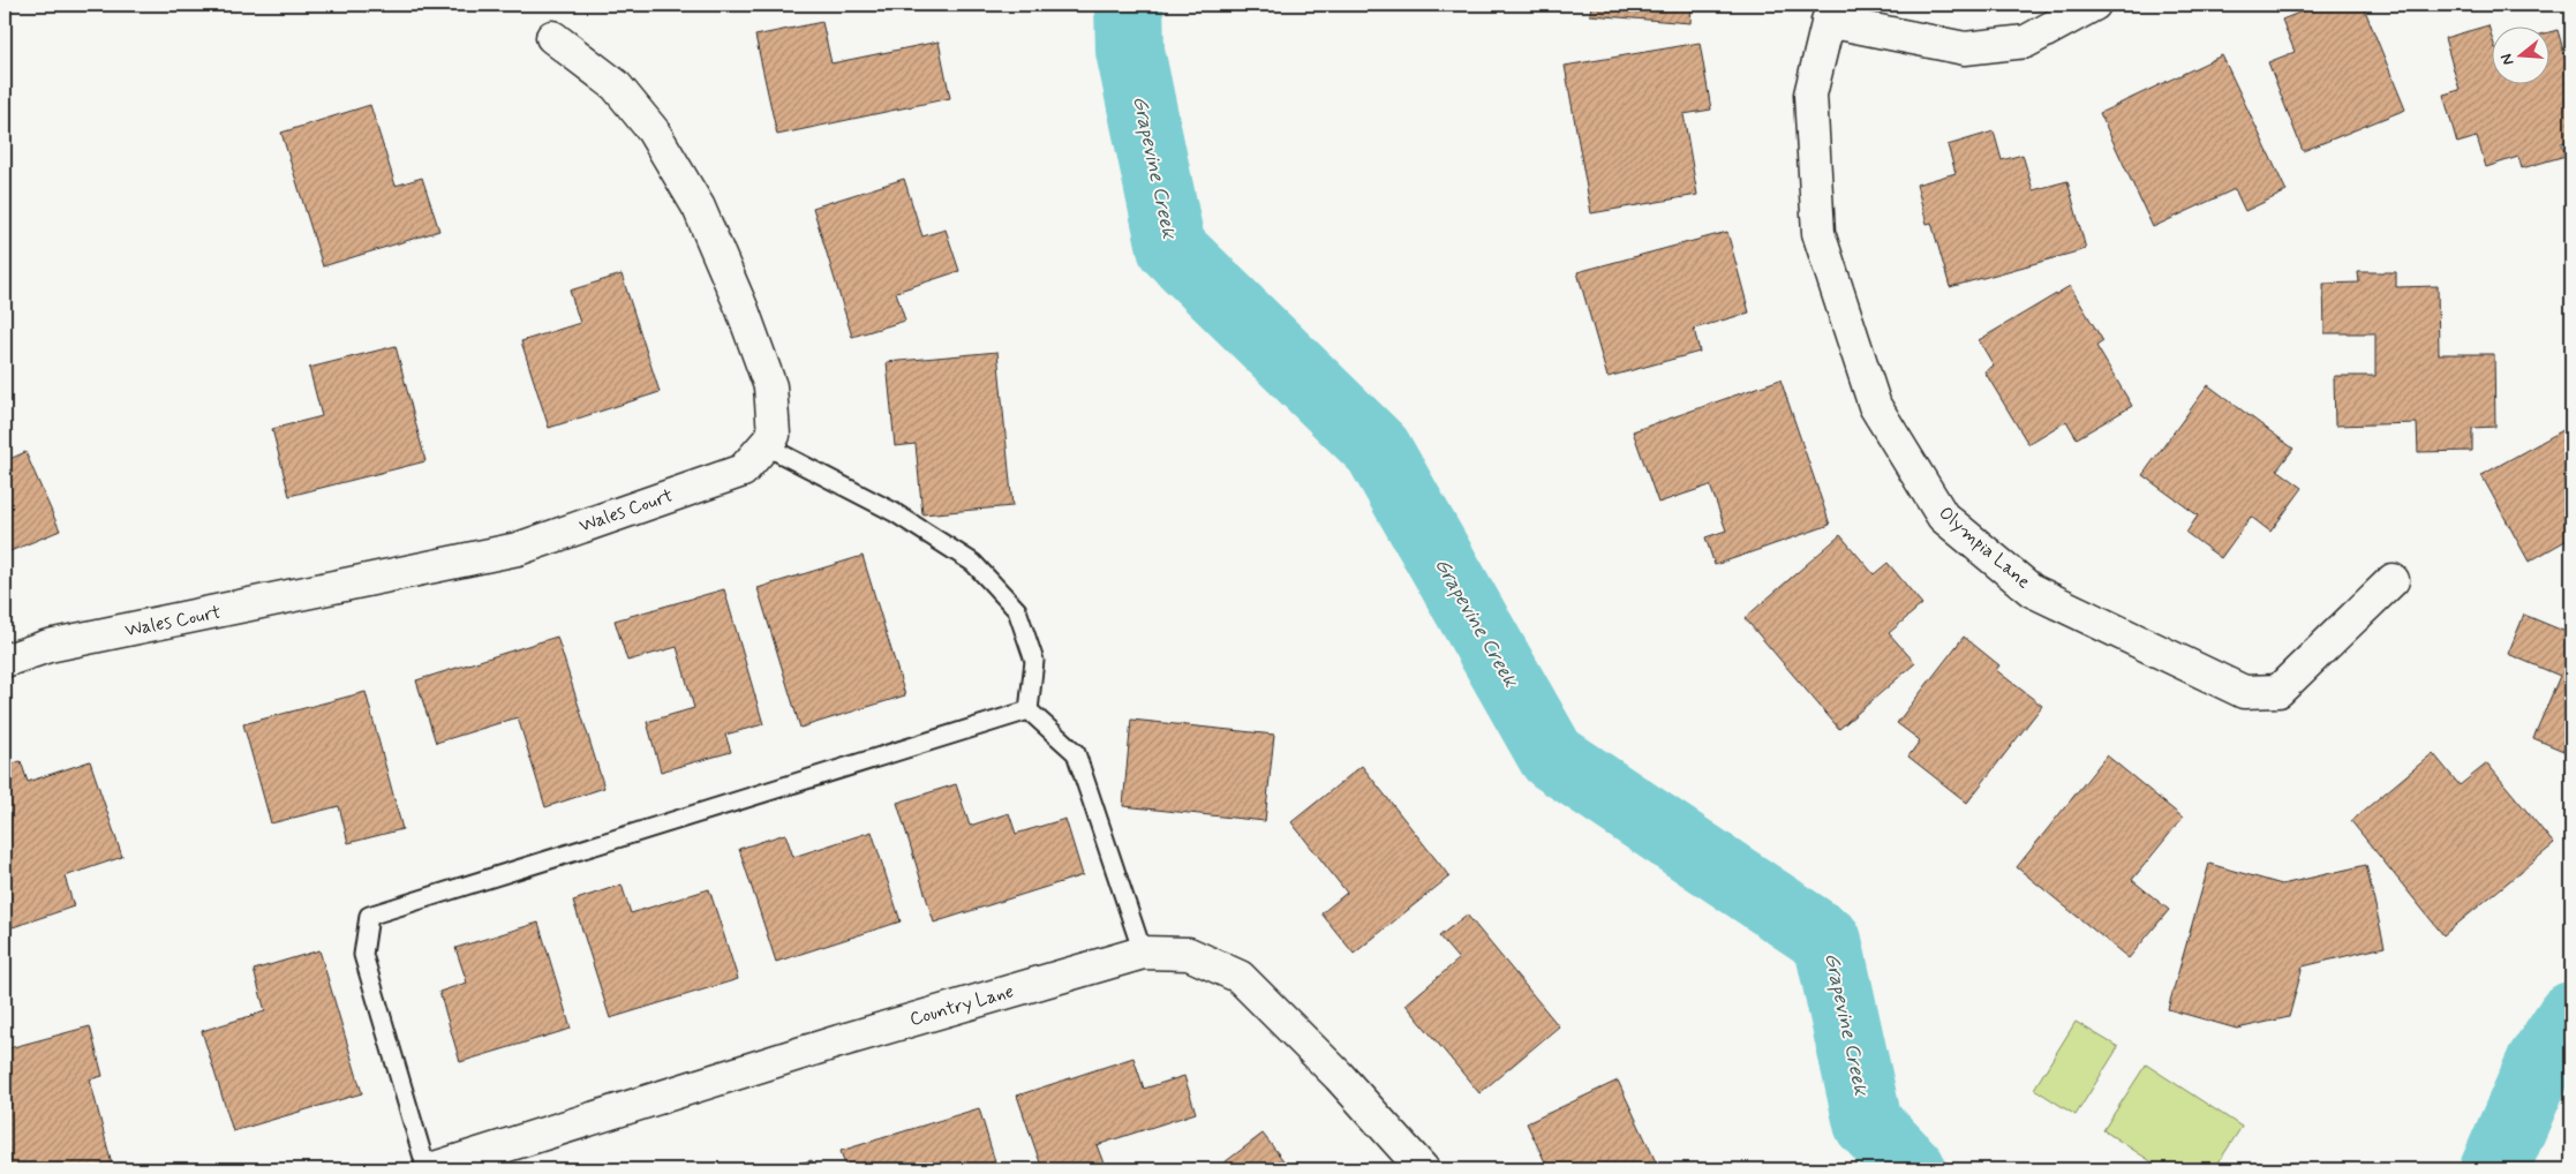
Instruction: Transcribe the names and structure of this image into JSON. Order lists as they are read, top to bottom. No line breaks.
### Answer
{"streets":{"street":["Wales Court","Olympia Lane","Country Lane"]},"water":["Grapevine Creek"],"north":"left"}
